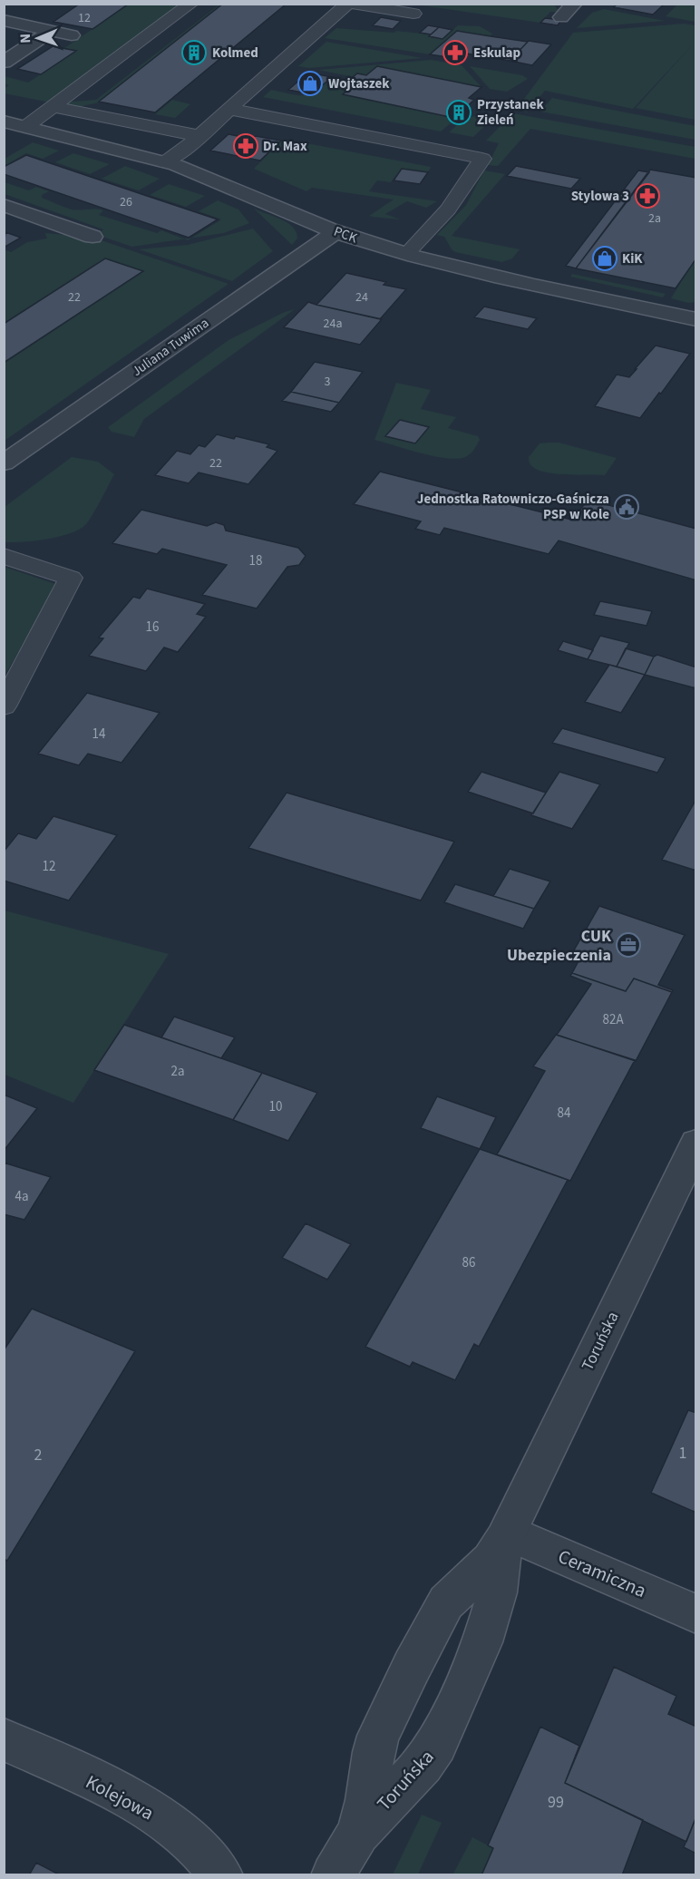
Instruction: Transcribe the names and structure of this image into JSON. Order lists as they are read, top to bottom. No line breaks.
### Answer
{"streets":{"street":["PCK","Juliana Tuwima","Toruńska","Ceramiczna","Kolejowa"]},"crossings":[["PCK","Juliana Tuwima"],["Toruńska","Ceramiczna"]],"places":{"building":["Kolmed","Przystanek Zieleń"],"pharmacy":["Eskulap","Dr. Max","Stylowa 3"],"shop":["Wojtaszek","KiK"],"public building":["Jednostka Ratowniczo-Gaśnicza PSP w Kole"],"office":["CUK Ubezpieczenia"]},"house_numbers":["12","26","2a","22","24","24a","3","22","18","16","14","12","82A","2a","10","84","4a","86","1","2","99"],"north":"left"}
